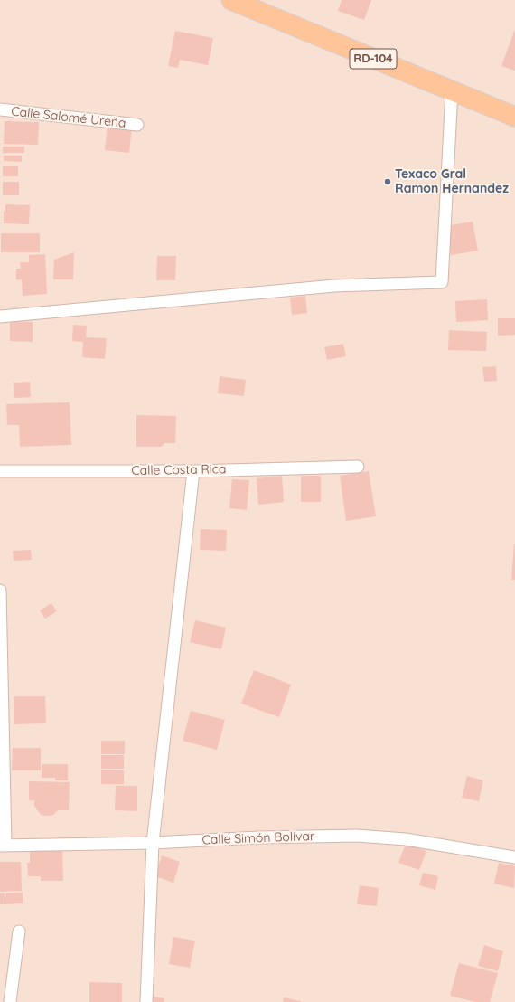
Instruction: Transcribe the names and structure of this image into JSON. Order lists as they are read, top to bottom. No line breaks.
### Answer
{"streets":{"main road":["RD-104"],"street":["Calle Salomé Ureña","Calle Costa Rica","Calle Simón Bolívar"]},"places":["Texaco Gral Ramon Hernandez"]}
